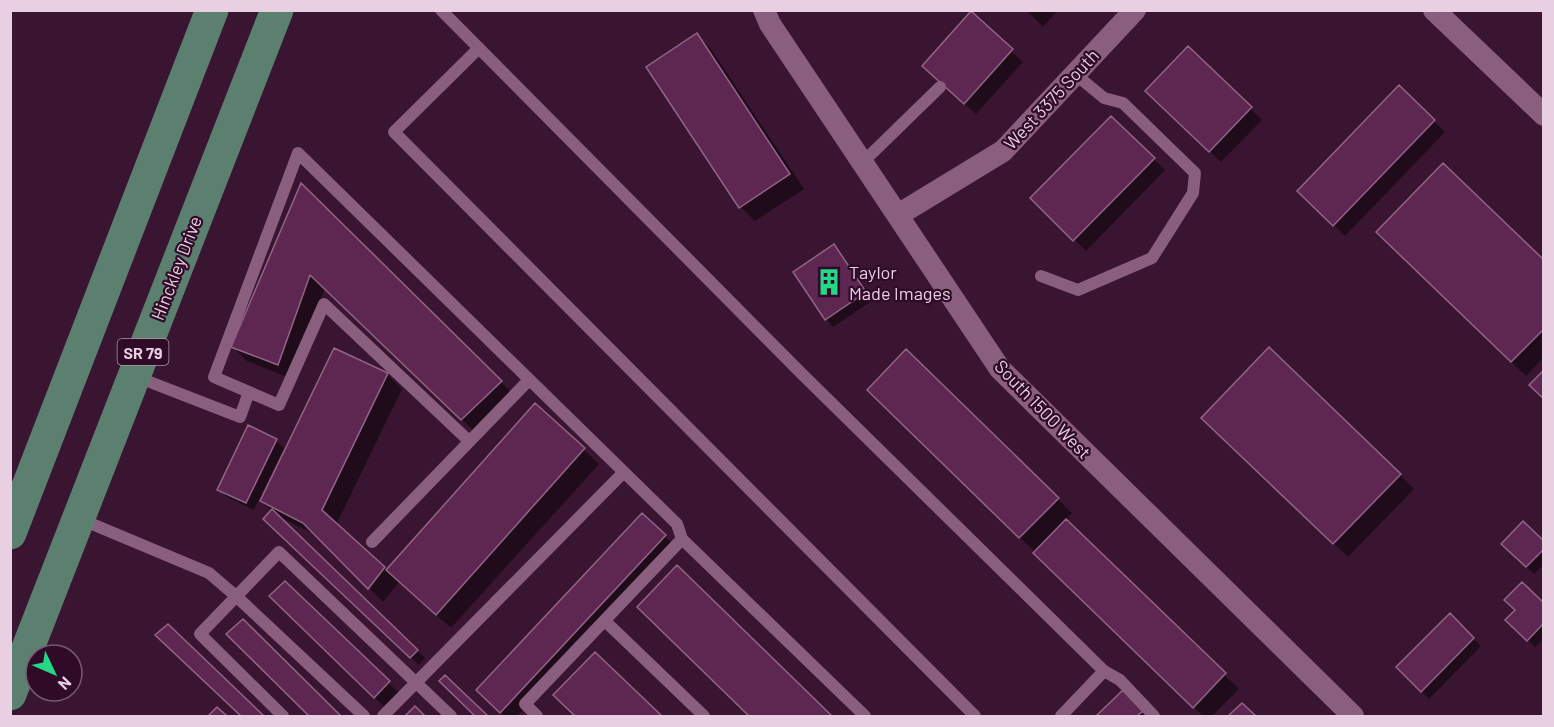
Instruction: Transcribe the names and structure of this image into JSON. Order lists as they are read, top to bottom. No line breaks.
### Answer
{"streets":{"main road":["Hinckley Drive","SR 79"],"street":["West 3375 South","South 1500 West"]},"crossings":[["West 3375 South","South 1500 West"]],"places":{"building":["Taylor Made Images"]},"north":"bottom right"}
